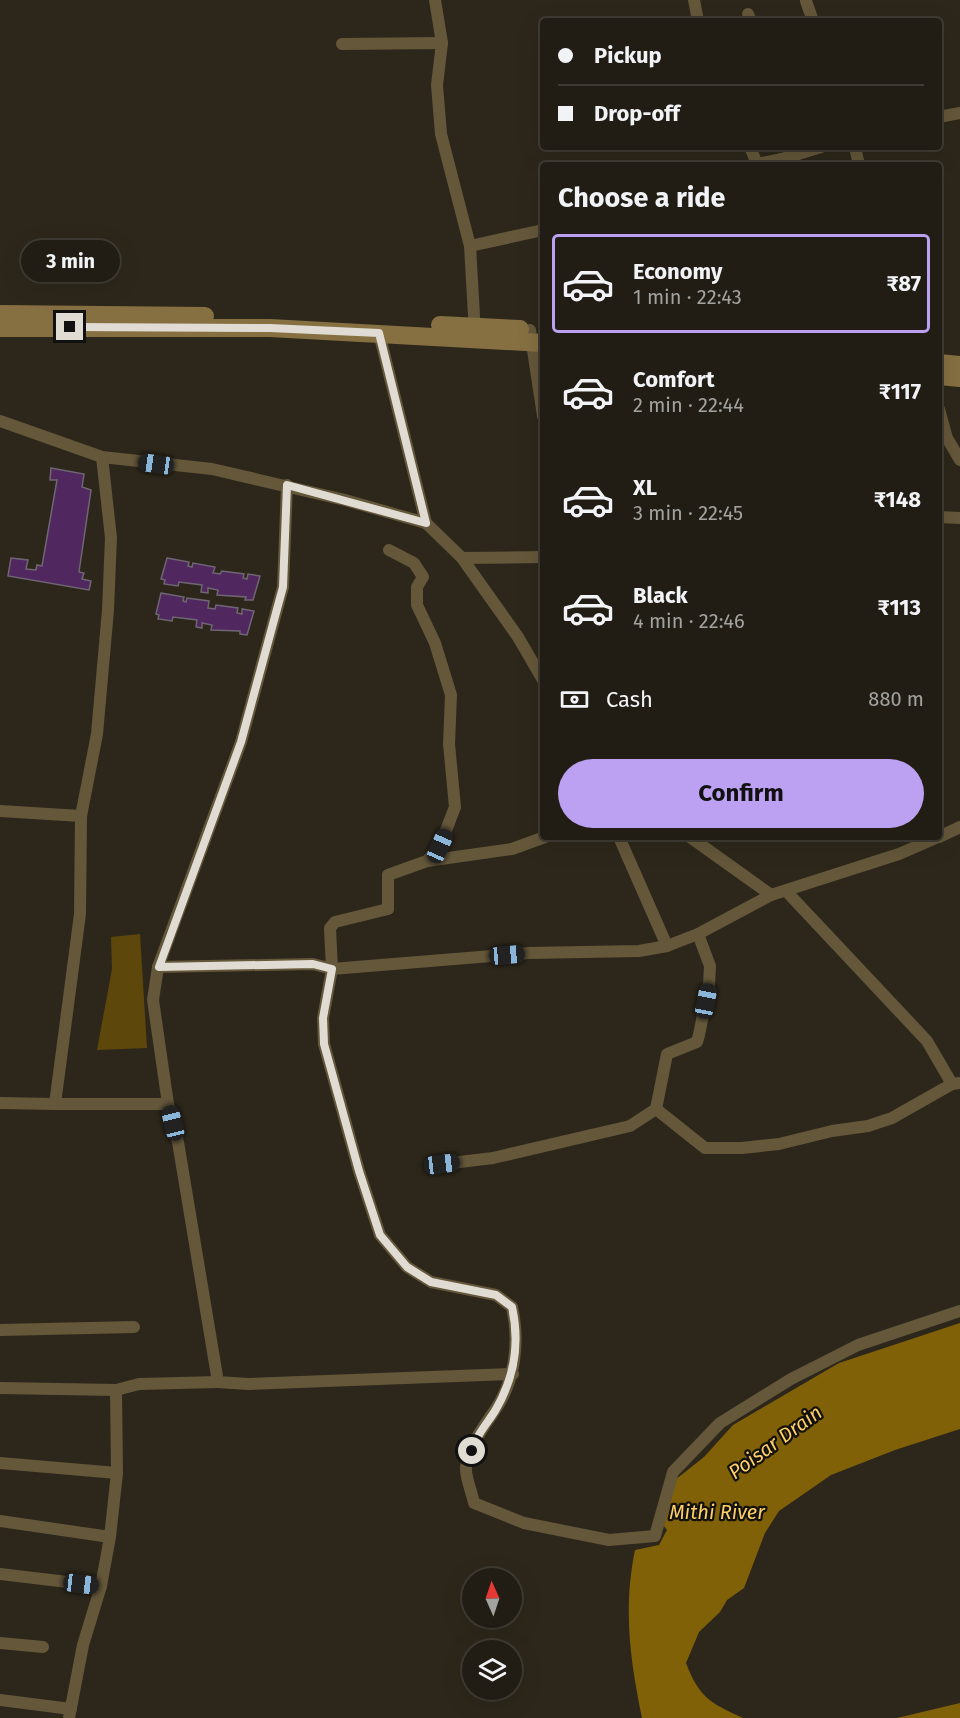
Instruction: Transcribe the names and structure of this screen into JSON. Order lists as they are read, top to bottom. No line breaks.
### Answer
{"water":["Poisar Drain","Mithi River"],"north":"top","page":{"banner":["Pickup","Drop-off"],"heading":"Choose a ride","list":[{"name":"Economy","note":"1 min · 22:43","value":"₹87"},{"name":"Comfort","note":"2 min · 22:44","value":"₹117"},{"name":"XL","note":"3 min · 22:45","value":"₹148"},{"name":"Black","note":"4 min · 22:46","value":"₹113"}],"bubble":"3 min","pay":["Cash","880 m"],"buttons":"Confirm"}}
